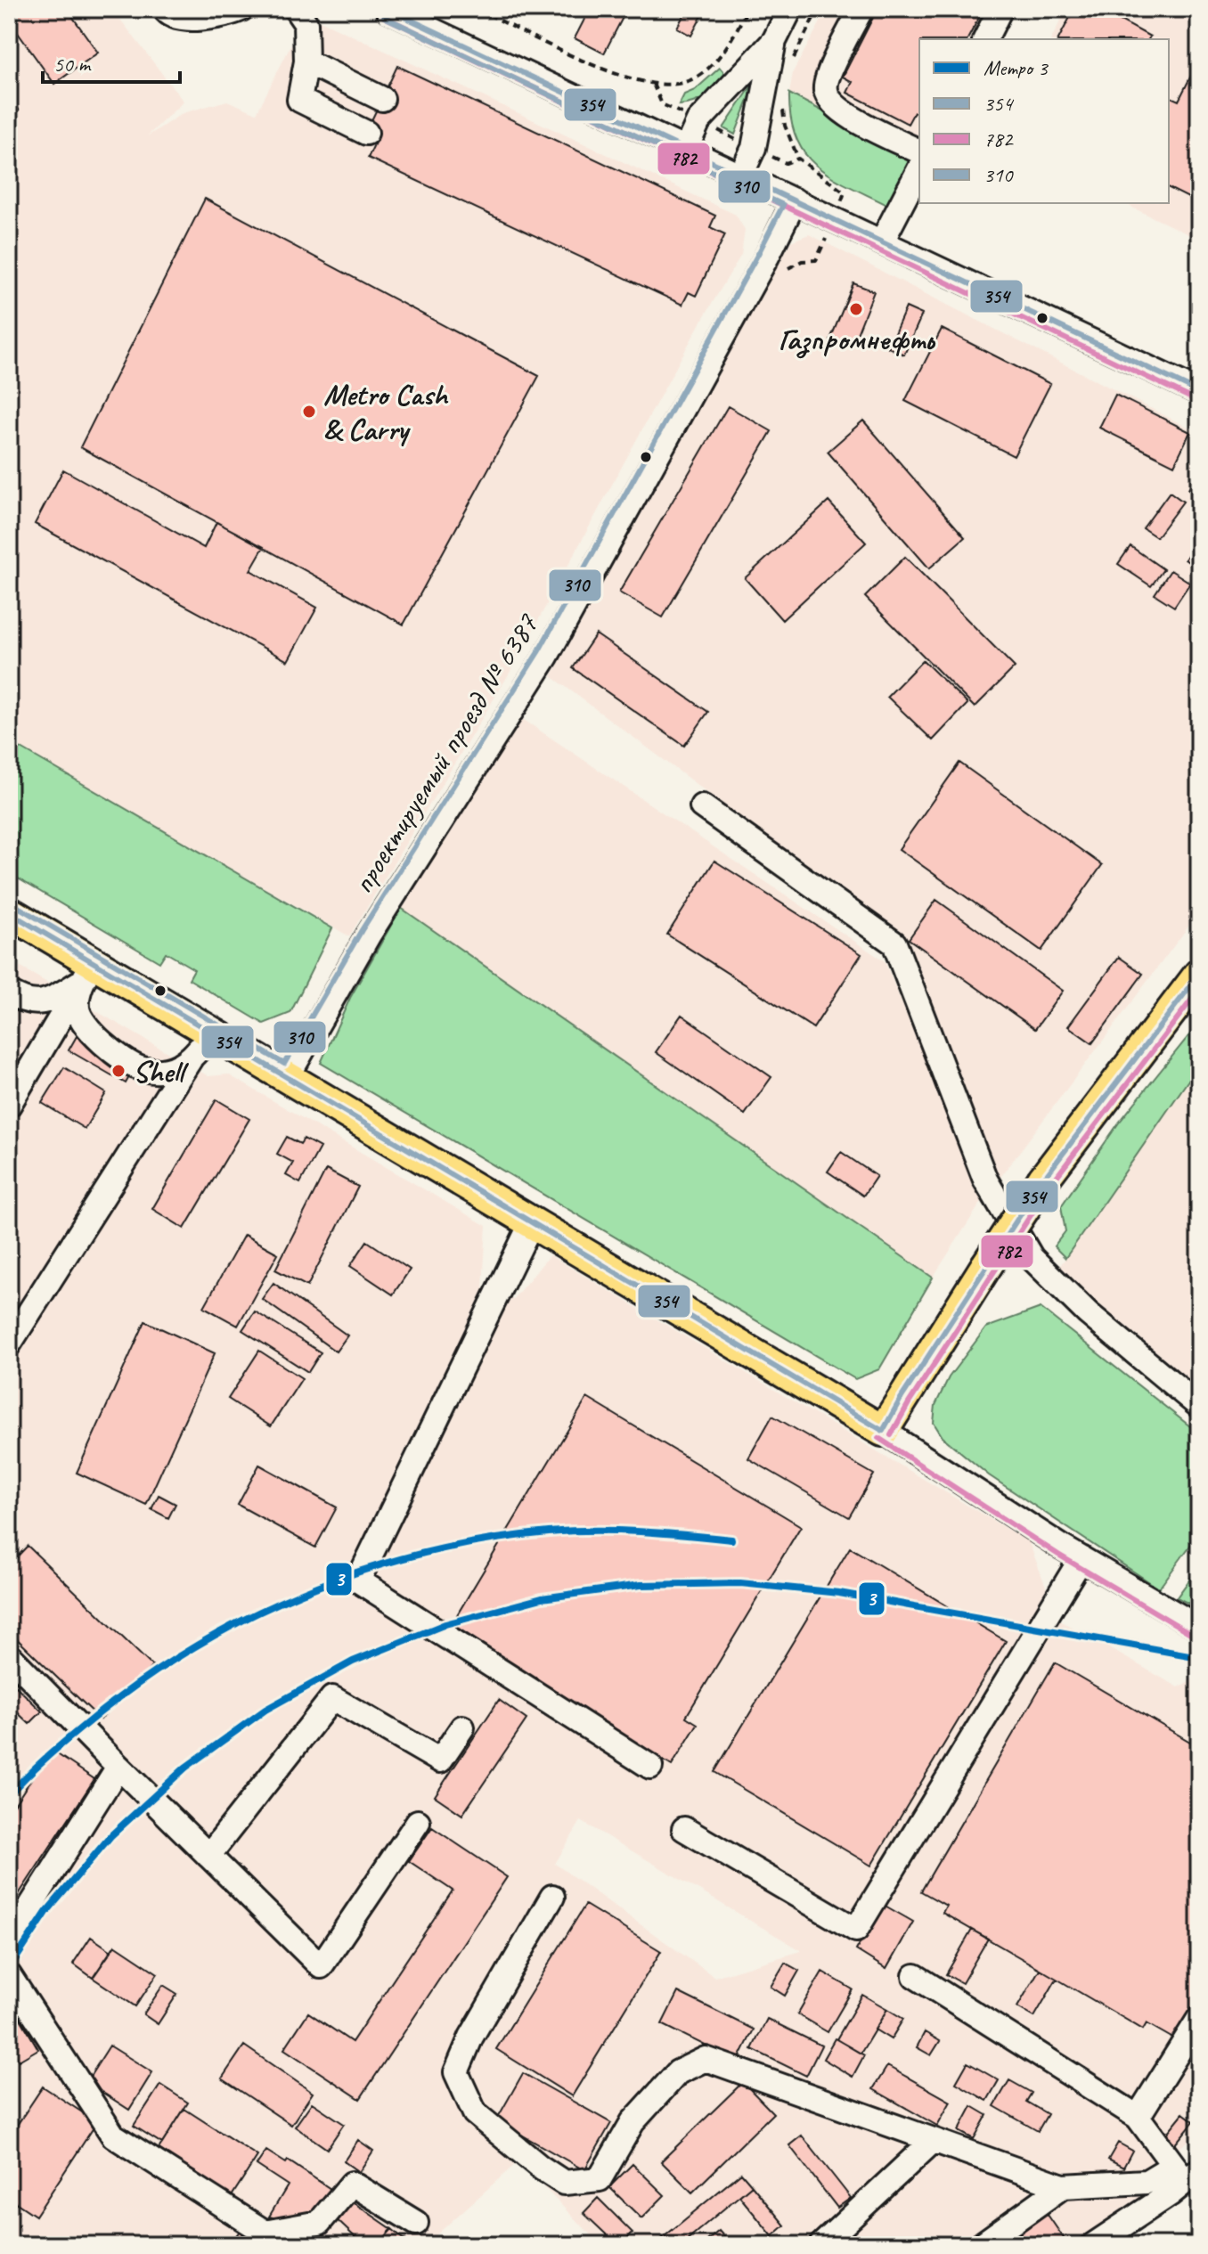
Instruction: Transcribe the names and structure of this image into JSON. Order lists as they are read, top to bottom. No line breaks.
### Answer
{"streets":{"street":["проектируемый проезд № 6387"]},"places":["Газпромнефть","Metro Cash & Carry","Shell"],"lines":["transit line 354","transit line 782","transit line 310","metro line 3"],"legend":["Метро 3","354","782","310"],"scale_bar":"50 m"}
